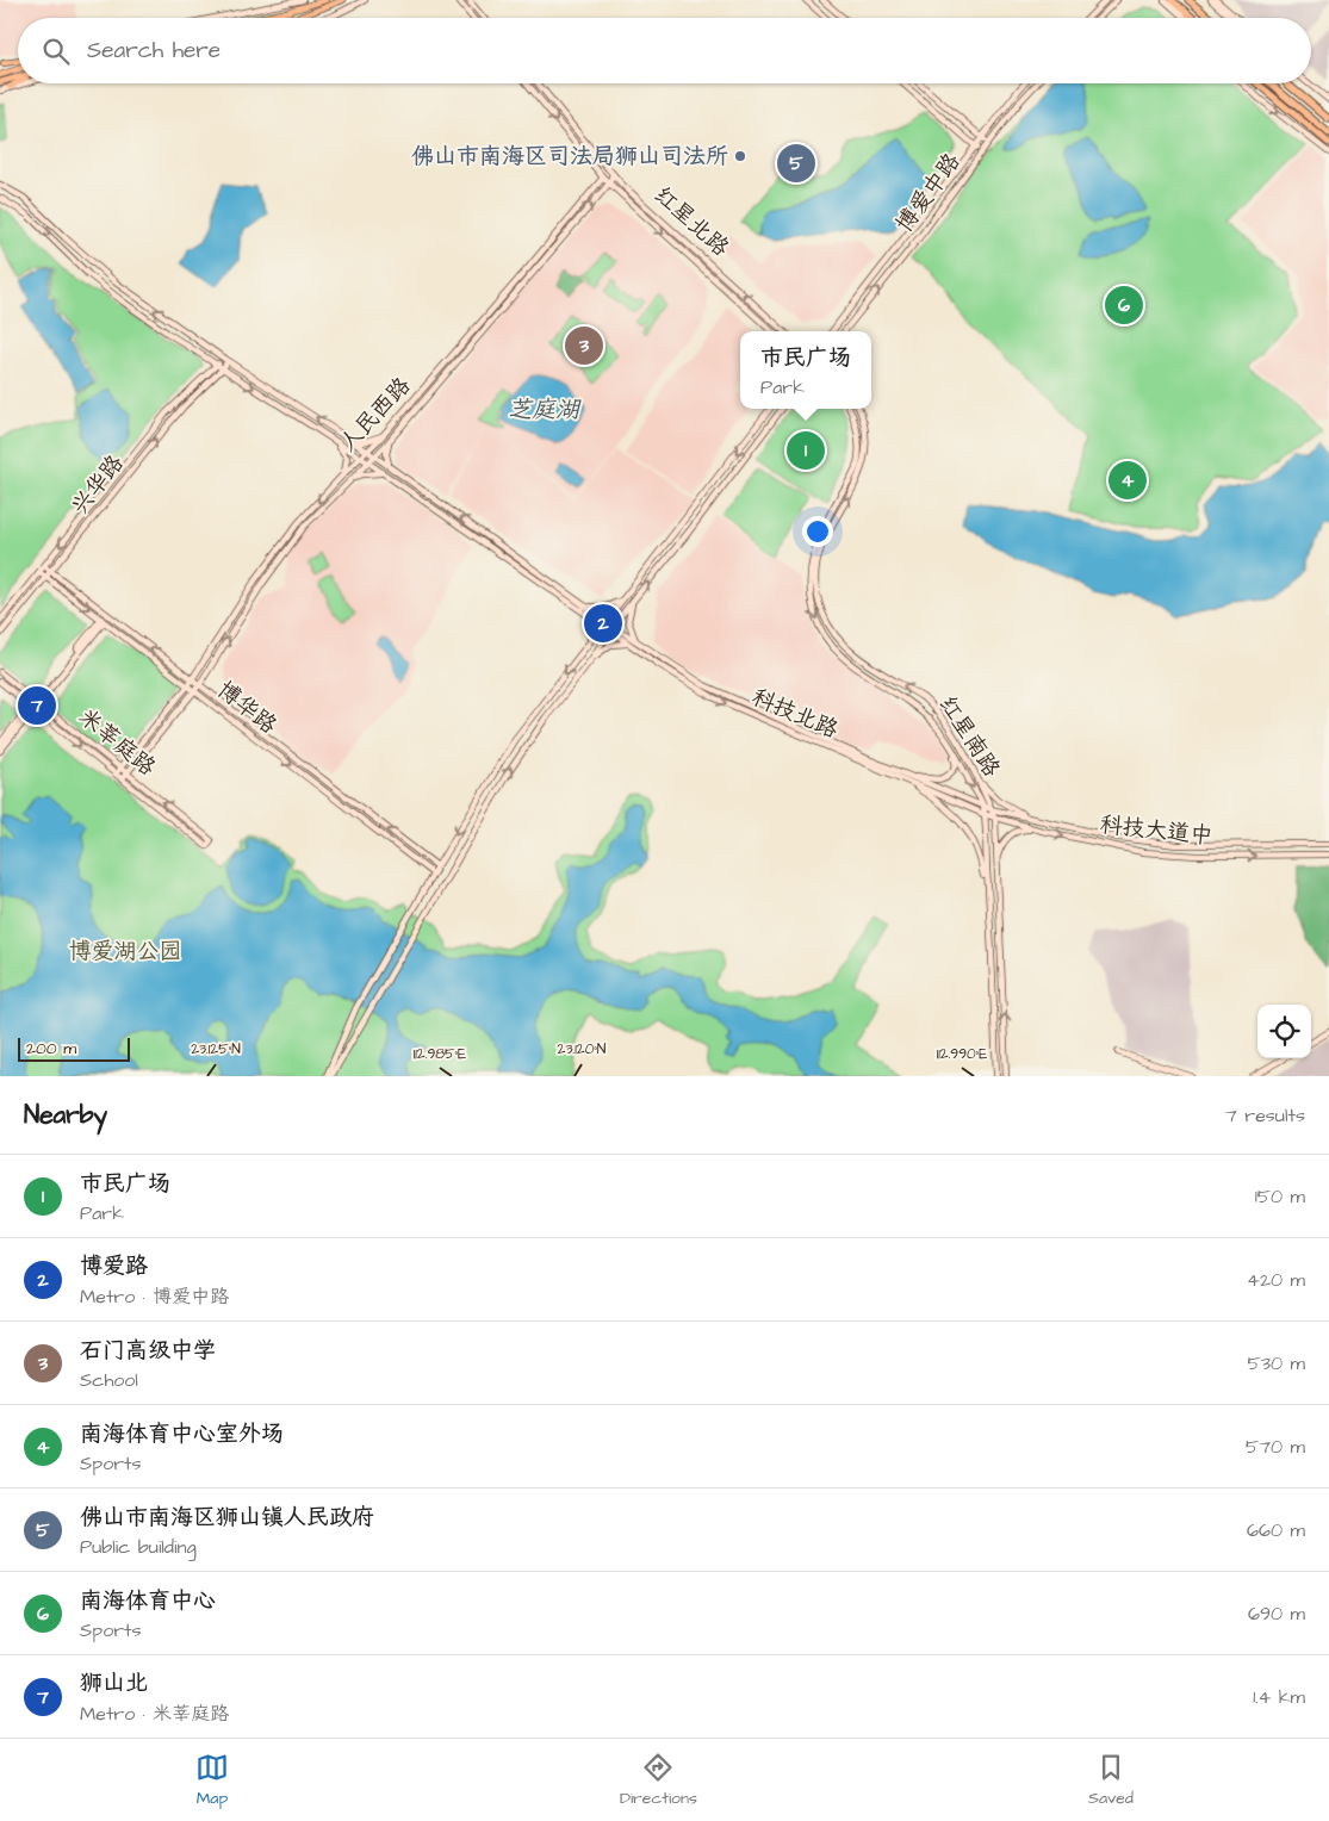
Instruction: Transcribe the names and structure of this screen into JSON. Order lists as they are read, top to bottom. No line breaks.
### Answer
{"streets":{"main road":["博爱中路","红星北路","人民西路","兴华路","博华路","科技北路","红星南路","米莘庭路","科技大道中"]},"crossings":[["红星北路","人民西路"],["人民西路","博华路"],["人民西路","米莘庭路"],["兴华路","博华路"],["科技北路","红星南路"],["科技北路","科技大道中"],["红星南路","科技大道中"]],"water":["芝庭湖"],"parks":["博爱湖公园"],"places":["佛山市南海区司法局狮山司法所"],"scale_bar":"200 m","page":{"search":"Search here","pins":["5","6","3","1","4","2","7"],"popup":["市民广场","Park"],"scale":"200 m","heading":["Nearby","7 results"],"list":[{"mark":"1","name":"市民广场","note":"Park","value":"150 m"},{"mark":"2","name":"博爱路","note":"Metro · 博爱中路","value":"420 m"},{"mark":"3","name":"石门高级中学","note":"School","value":"530 m"},{"mark":"4","name":"南海体育中心室外场","note":"Sports","value":"570 m"},{"mark":"5","name":"佛山市南海区狮山镇人民政府","note":"Public building","value":"660 m"},{"mark":"6","name":"南海体育中心","note":"Sports","value":"690 m"},{"mark":"7","name":"狮山北","note":"Metro · 米莘庭路","value":"1.4 km"}],"nav":["Map","Directions","Saved"]},"coordinates":["23.125°N","23.120°N","112.985°E","112.990°E"]}
